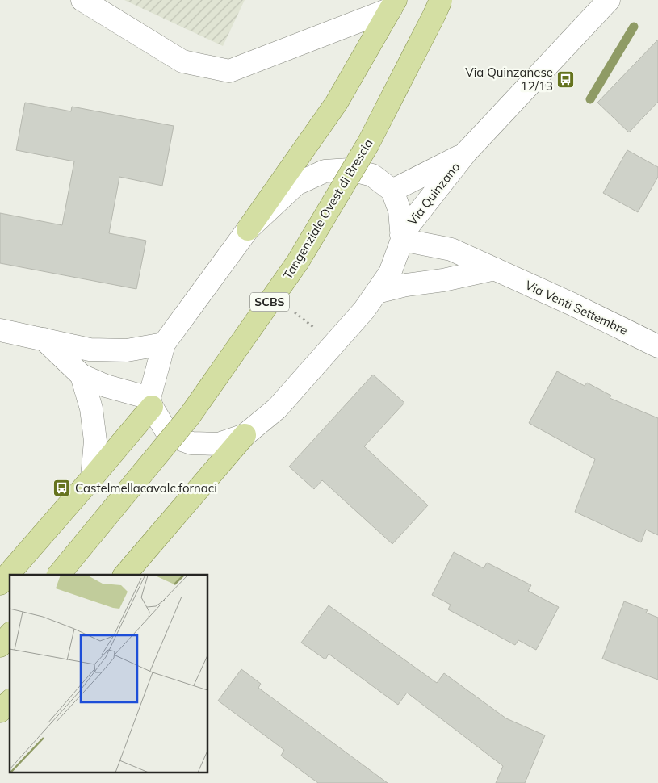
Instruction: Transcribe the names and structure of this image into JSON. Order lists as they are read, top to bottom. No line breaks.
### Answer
{"streets":{"main road":["Tangenziale Ovest di Brescia","SCBS"],"street":["Via Quinzano","Via Venti Settembre"]},"crossings":[["Via Quinzano","Via Venti Settembre"]],"places":{"bus stop":["Via Quinzanese 12/13","Castelmellacavalc.fornaci"]}}
